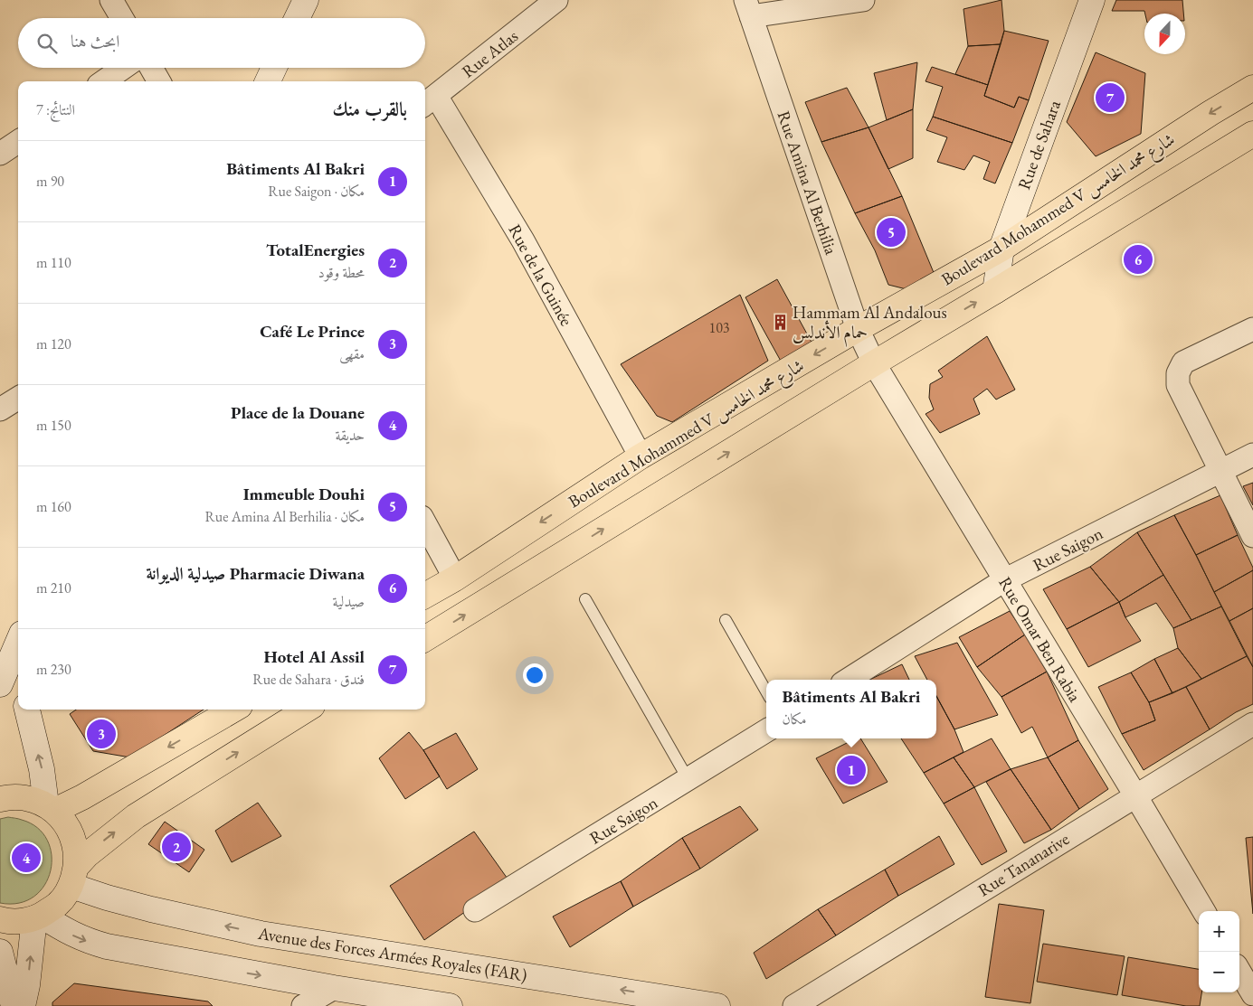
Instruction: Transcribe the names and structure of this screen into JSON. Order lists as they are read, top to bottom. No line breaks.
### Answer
{"streets":{"main road":["Rue de Sahara","Boulevard Mohammed V شارع محمد الخامس","Avenue des Forces Armées Royales (FAR)"],"street":["Rue Atlas","Rue Amina Al Berhilia","Rue de la Guinée","Rue Saigon","Rue Omar Ben Rabia","Rue Tananarive"]},"crossings":[["Rue Atlas","Rue de la Guinée"],["Rue de Sahara","Boulevard Mohammed V شارع محمد الخامس"],["Rue Amina Al Berhilia","Boulevard Mohammed V شارع محمد الخامس"],["Rue Amina Al Berhilia","Rue Omar Ben Rabia"],["Boulevard Mohammed V شارع محمد الخامس","Rue de la Guinée"],["Rue Saigon","Rue Omar Ben Rabia"],["Rue Omar Ben Rabia","Rue Tananarive"]],"places":{"building":["Hammam Al Andalous حمام الأندلس"]},"house_numbers":["103"],"north":"bottom","page":{"search":"ابحث هنا","pins":["7","5","6","3","1","2","4"],"heading":["بالقرب منك","النتائج: 7"],"list":[{"mark":"1","name":"Bâtiments Al Bakri","note":"مكان · Rue Saigon","value":"90 m"},{"mark":"2","name":"TotalEnergies","note":"محطة وقود","value":"110 m"},{"mark":"3","name":"Café Le Prince","note":"مقهى","value":"120 m"},{"mark":"4","name":"Place de la Douane","note":"حديقة","value":"150 m"},{"mark":"5","name":"Immeuble Douhi","note":"مكان · Rue Amina Al Berhilia","value":"160 m"},{"mark":"6","name":"Pharmacie Diwana صيدلية الديوانة","note":"صيدلية","value":"210 m"},{"mark":"7","name":"Hotel Al Assil","note":"فندق · Rue de Sahara","value":"230 m"}],"popup":["Bâtiments Al Bakri","مكان"],"map_buttons":["+","−"]}}
